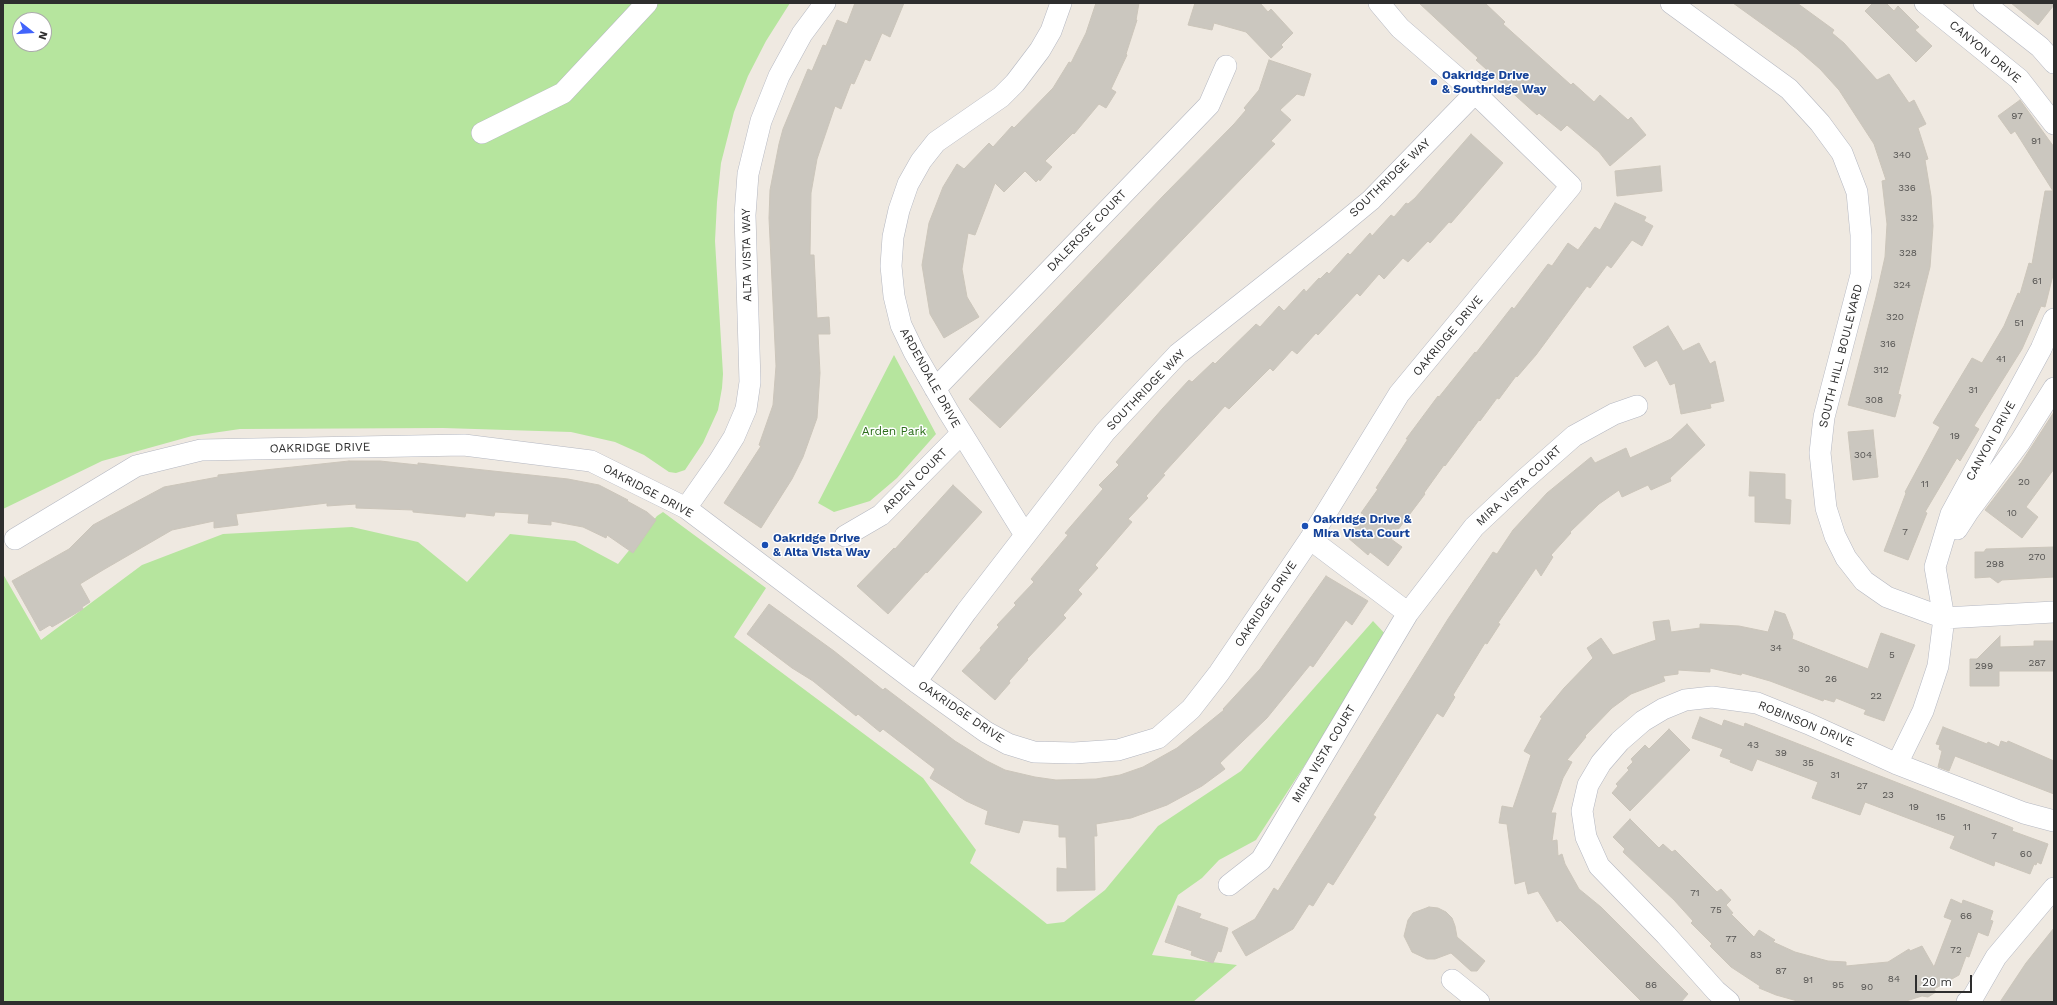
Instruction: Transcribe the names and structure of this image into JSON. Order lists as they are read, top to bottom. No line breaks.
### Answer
{"streets":{"street":["CANYON DRIVE","SOUTHRIDGE WAY","DALEROSE COURT","ALTA VISTA WAY","OAKRIDGE DRIVE","SOUTH HILL BOULEVARD","ARDENDALE DRIVE","ARDEN COURT","MIRA VISTA COURT","ROBINSON DRIVE"]},"crossings":[["CANYON DRIVE","SOUTH HILL BOULEVARD"],["CANYON DRIVE","ROBINSON DRIVE"],["SOUTHRIDGE WAY","OAKRIDGE DRIVE"],["SOUTHRIDGE WAY","ARDENDALE DRIVE"],["DALEROSE COURT","ARDENDALE DRIVE"],["ALTA VISTA WAY","OAKRIDGE DRIVE"],["ARDENDALE DRIVE","ARDEN COURT"]],"parks":["Arden Park"],"places":["Oakridge Drive & Southridge Way","Oakridge Drive & Mira Vista Court","Oakridge Drive & Alta Vista Way"],"house_numbers":["97","91","340","336","332","328","61","324","320","51","316","41","312","31","308","19","304","20","11","10","7","270","298","34","5","287","299","30","26","22","43","39","35","31","27","23","19","15","11","7","60","71","75","66","77","72","83","87","84","91","86","95","90"],"scale_bar":"20 m","north":"right"}
